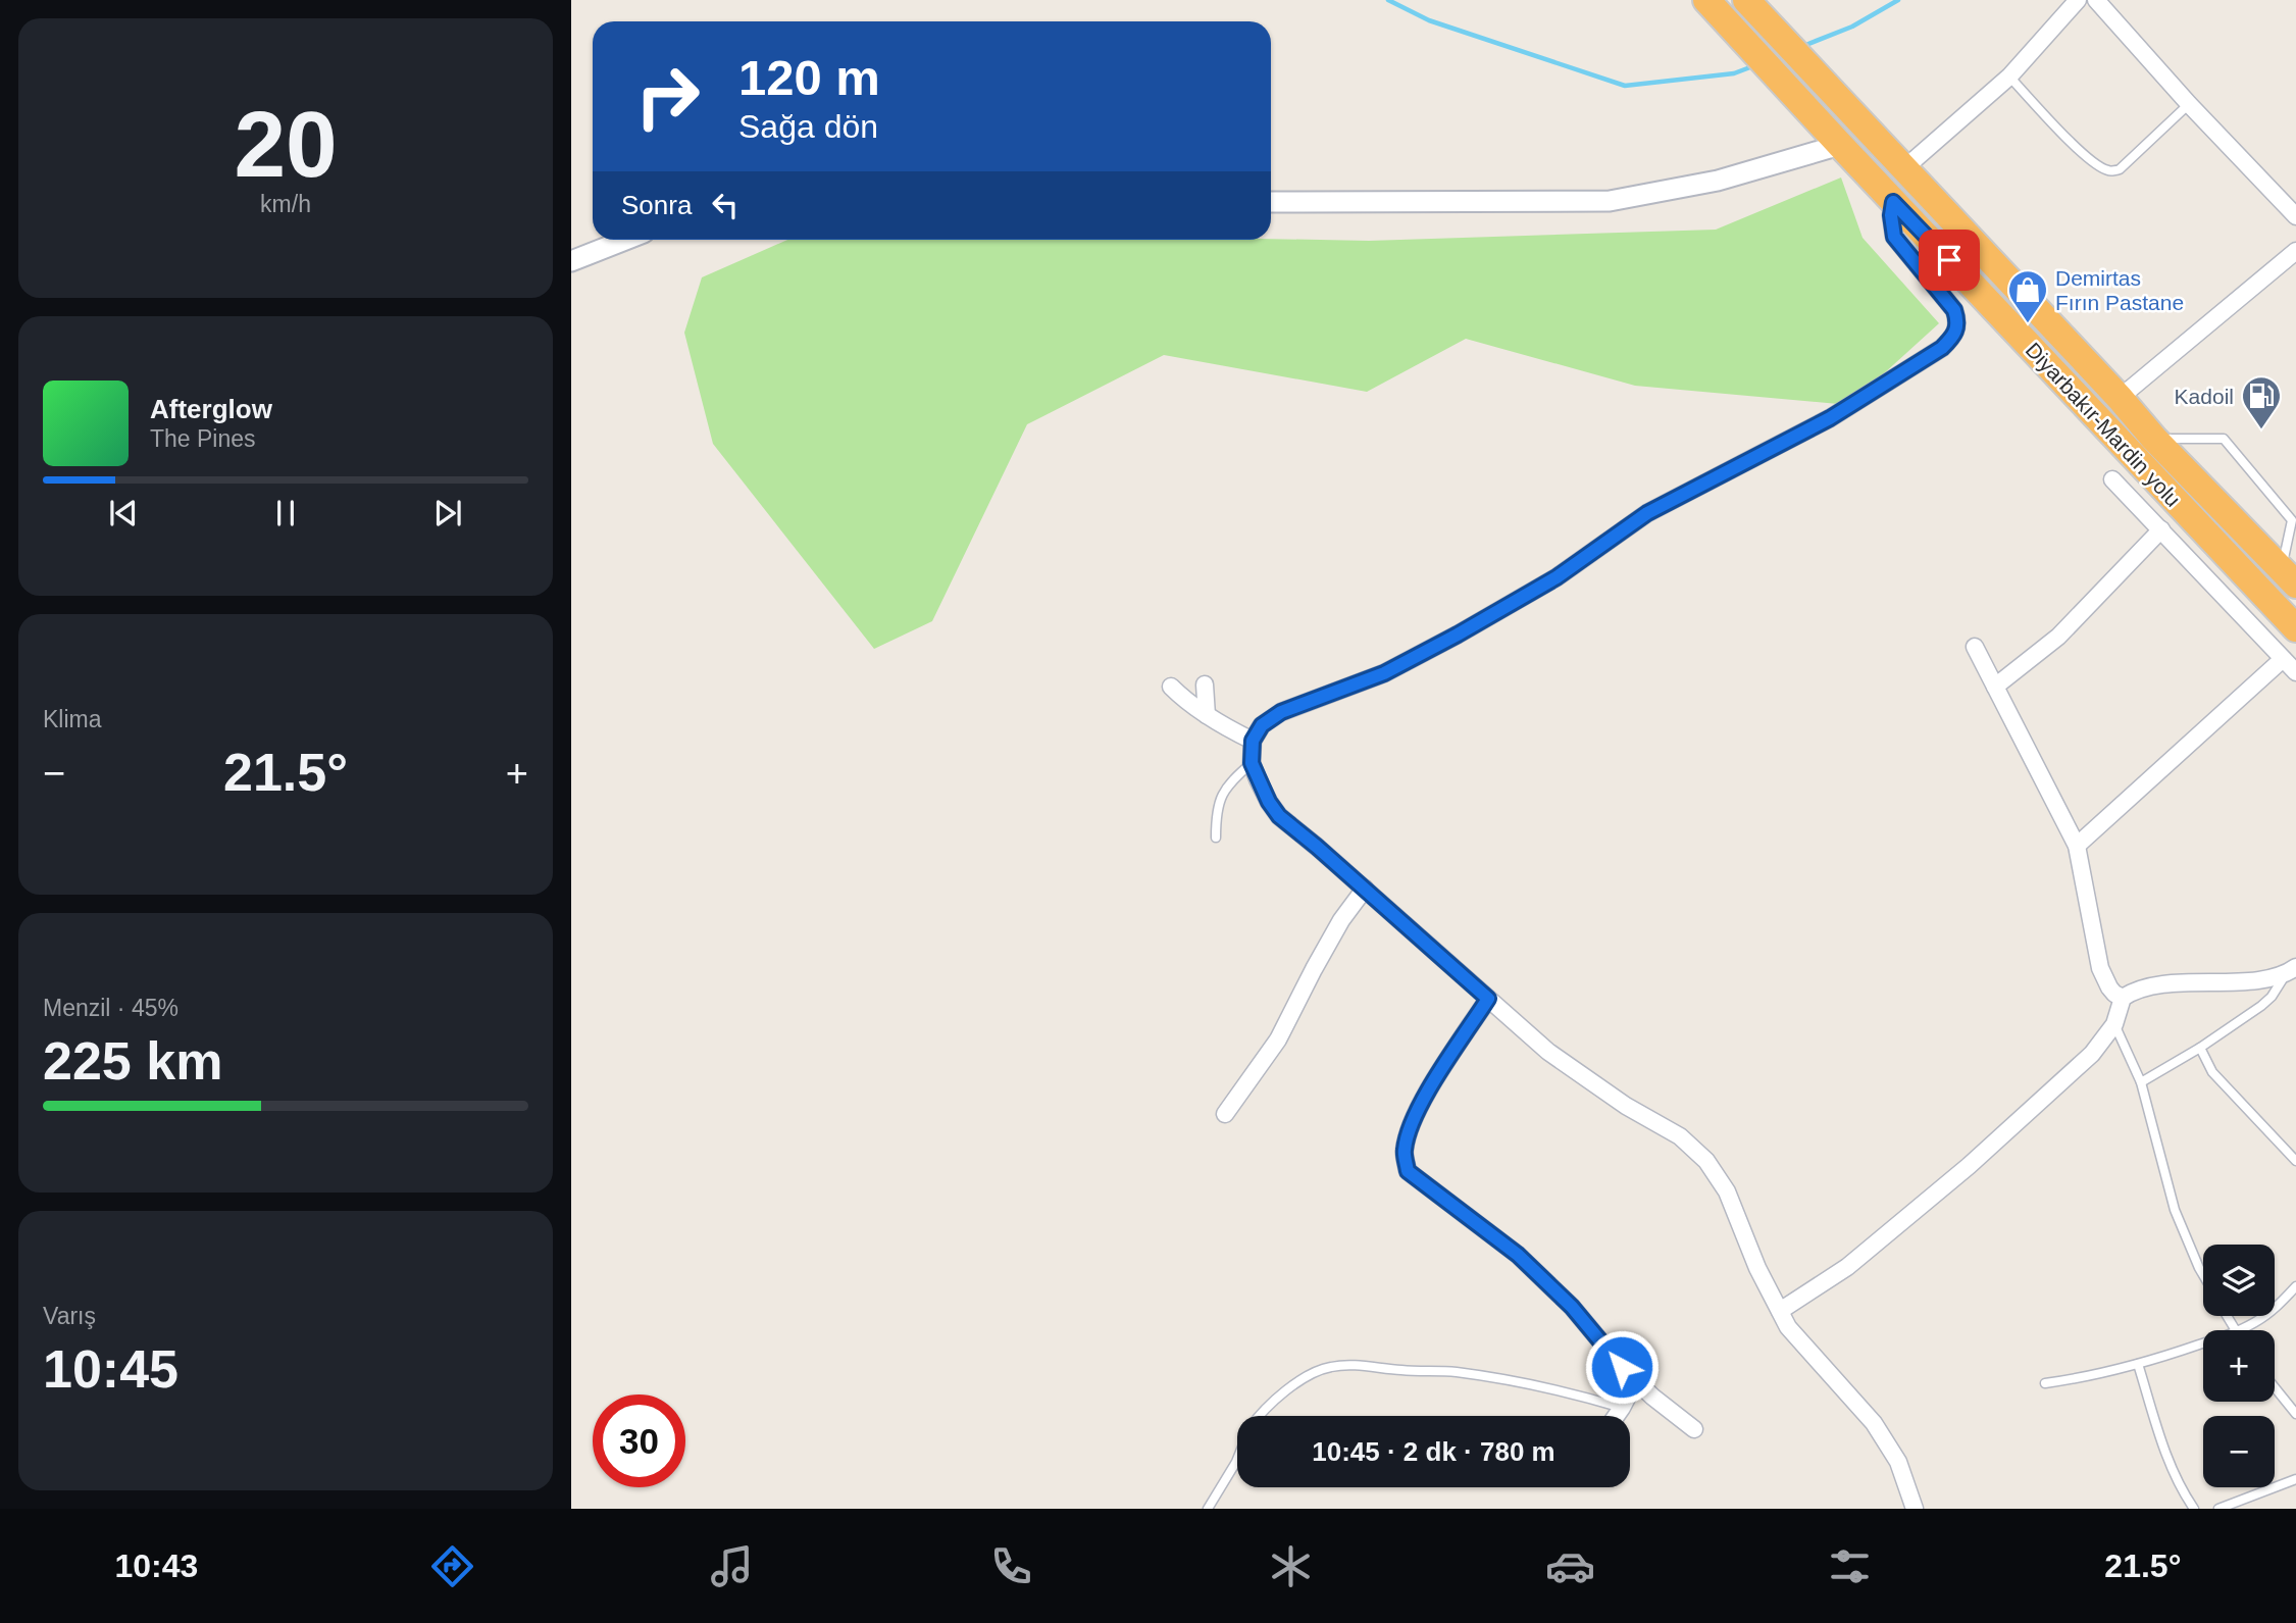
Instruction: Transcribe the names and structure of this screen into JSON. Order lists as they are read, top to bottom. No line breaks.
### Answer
{"streets":{"highway":["Diyarbakır-Mardin yolu"]},"places":{"shop":["Demirtas Fırın Pastane"],"fuel station":["Kadoil"]},"page":{"tile":[["20","km/h"],"Klima",["Menzil · 45%","225 km"],["Varış","10:45"]],"turn":["120 m","Sağa dön"],"then":"Sonra","song":["Afterglow","The Pines"],"heat":["−","21.5°","+"],"map_buttons":["+","−"],"limit":"30","trip":"10:45 · 2 dk · 780 m","tabs":["10:43","21.5°"]}}
